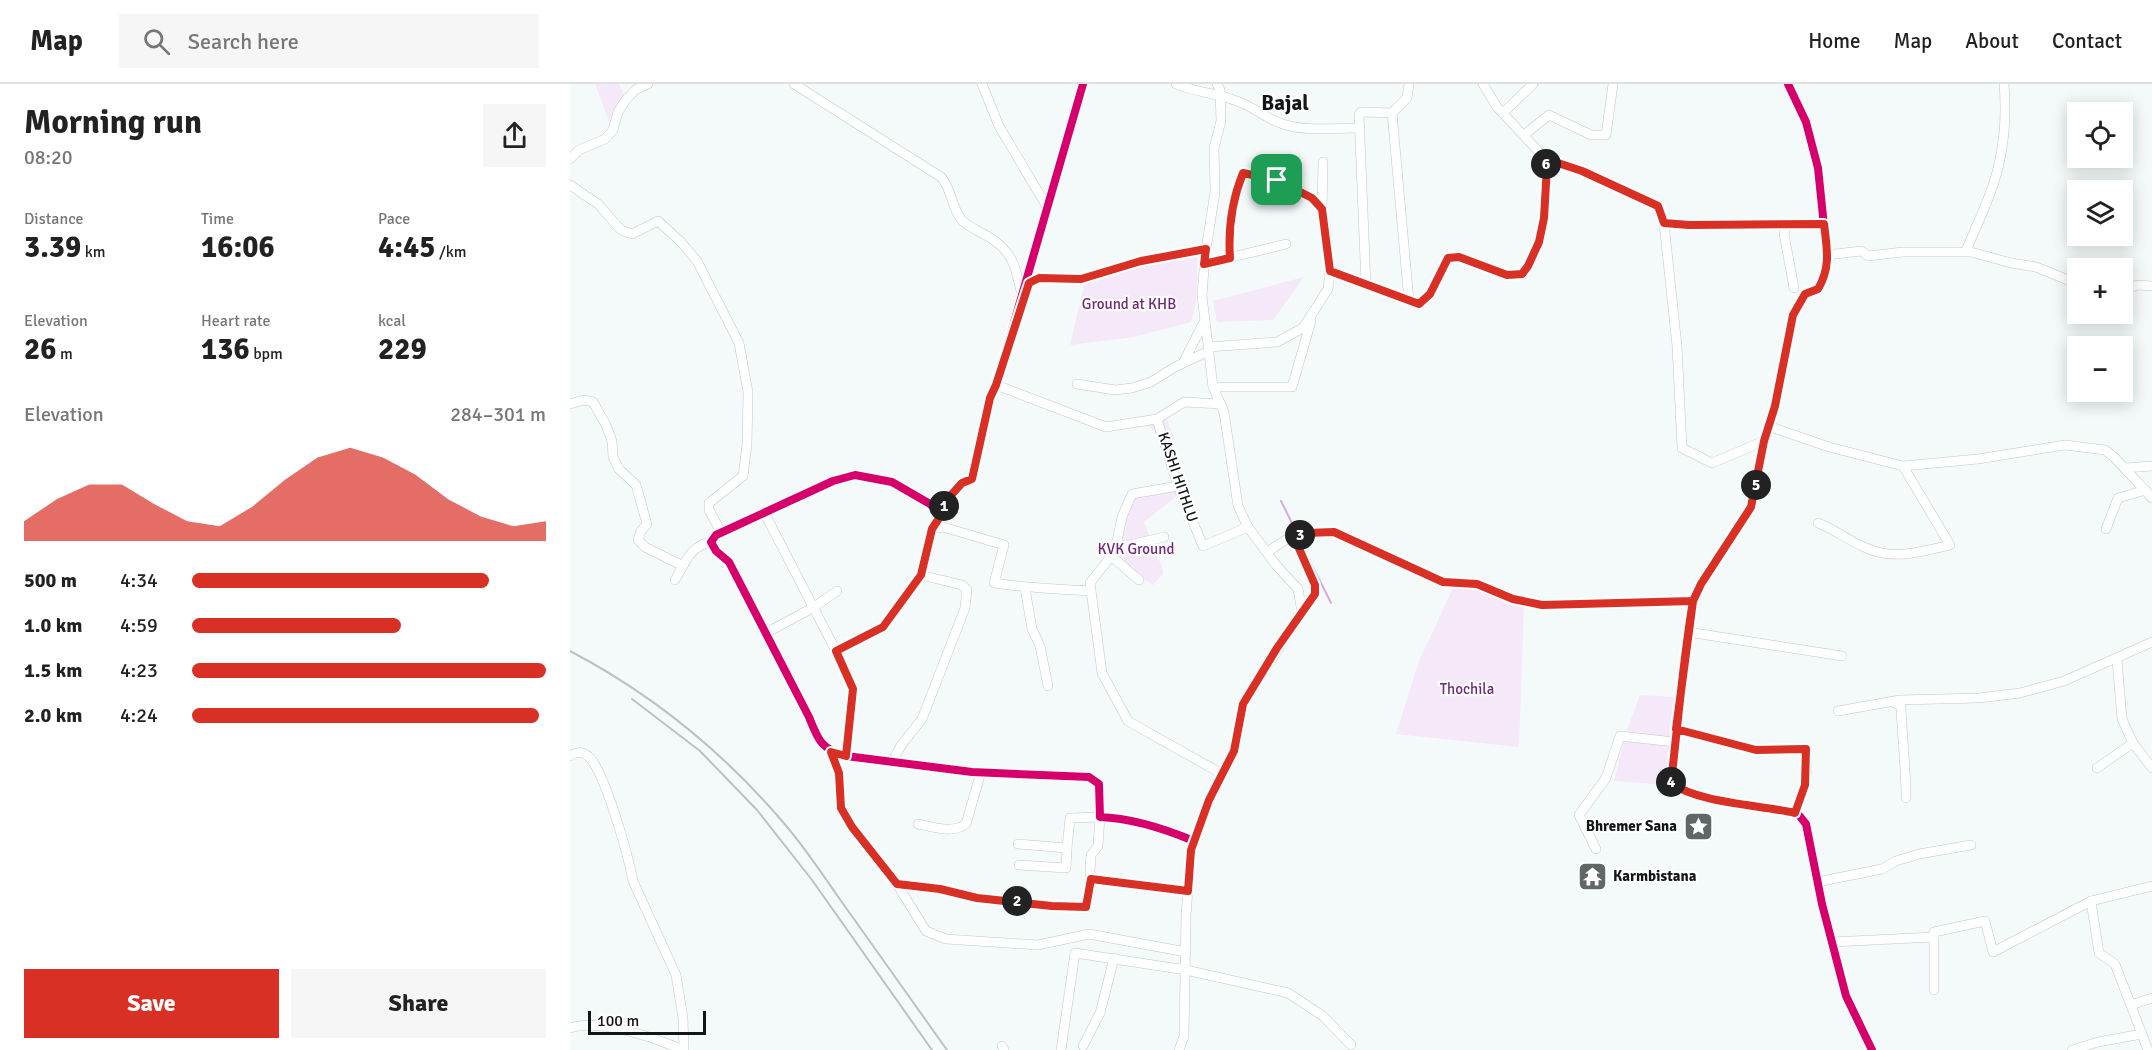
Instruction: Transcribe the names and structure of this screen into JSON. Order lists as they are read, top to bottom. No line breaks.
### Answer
{"streets":{"street":["KASHI HITHLU"]},"districts":["Bajal"],"parks":["Ground at KHB","KVK Ground","Thochila"],"places":{"place":["Bhremer Sana"],"temple":["Karmbistana"]},"scale_bar":"100 m","page":{"header":"Map","search":"Search here","nav":["Home","Map","About","Contact"],"heading":["Morning run","08:20"],"map_buttons":["+","−"],"pins":["6","5","1","3","4","2"],"stats":[["Distance","3.39 km"],["Time","16:06"],["Pace","4:45 /km"],["Elevation","26 m"],["Heart rate","136 bpm"],["kcal","229"]],"chart":["Elevation","284–301 m"],"list":[{"name":"500 m","note":"4:34"},{"name":"1.0 km","note":"4:59"},{"name":"1.5 km","note":"4:23"},{"name":"2.0 km","note":"4:24"}],"buttons":["Save","Share"],"scale":"100 m"}}
